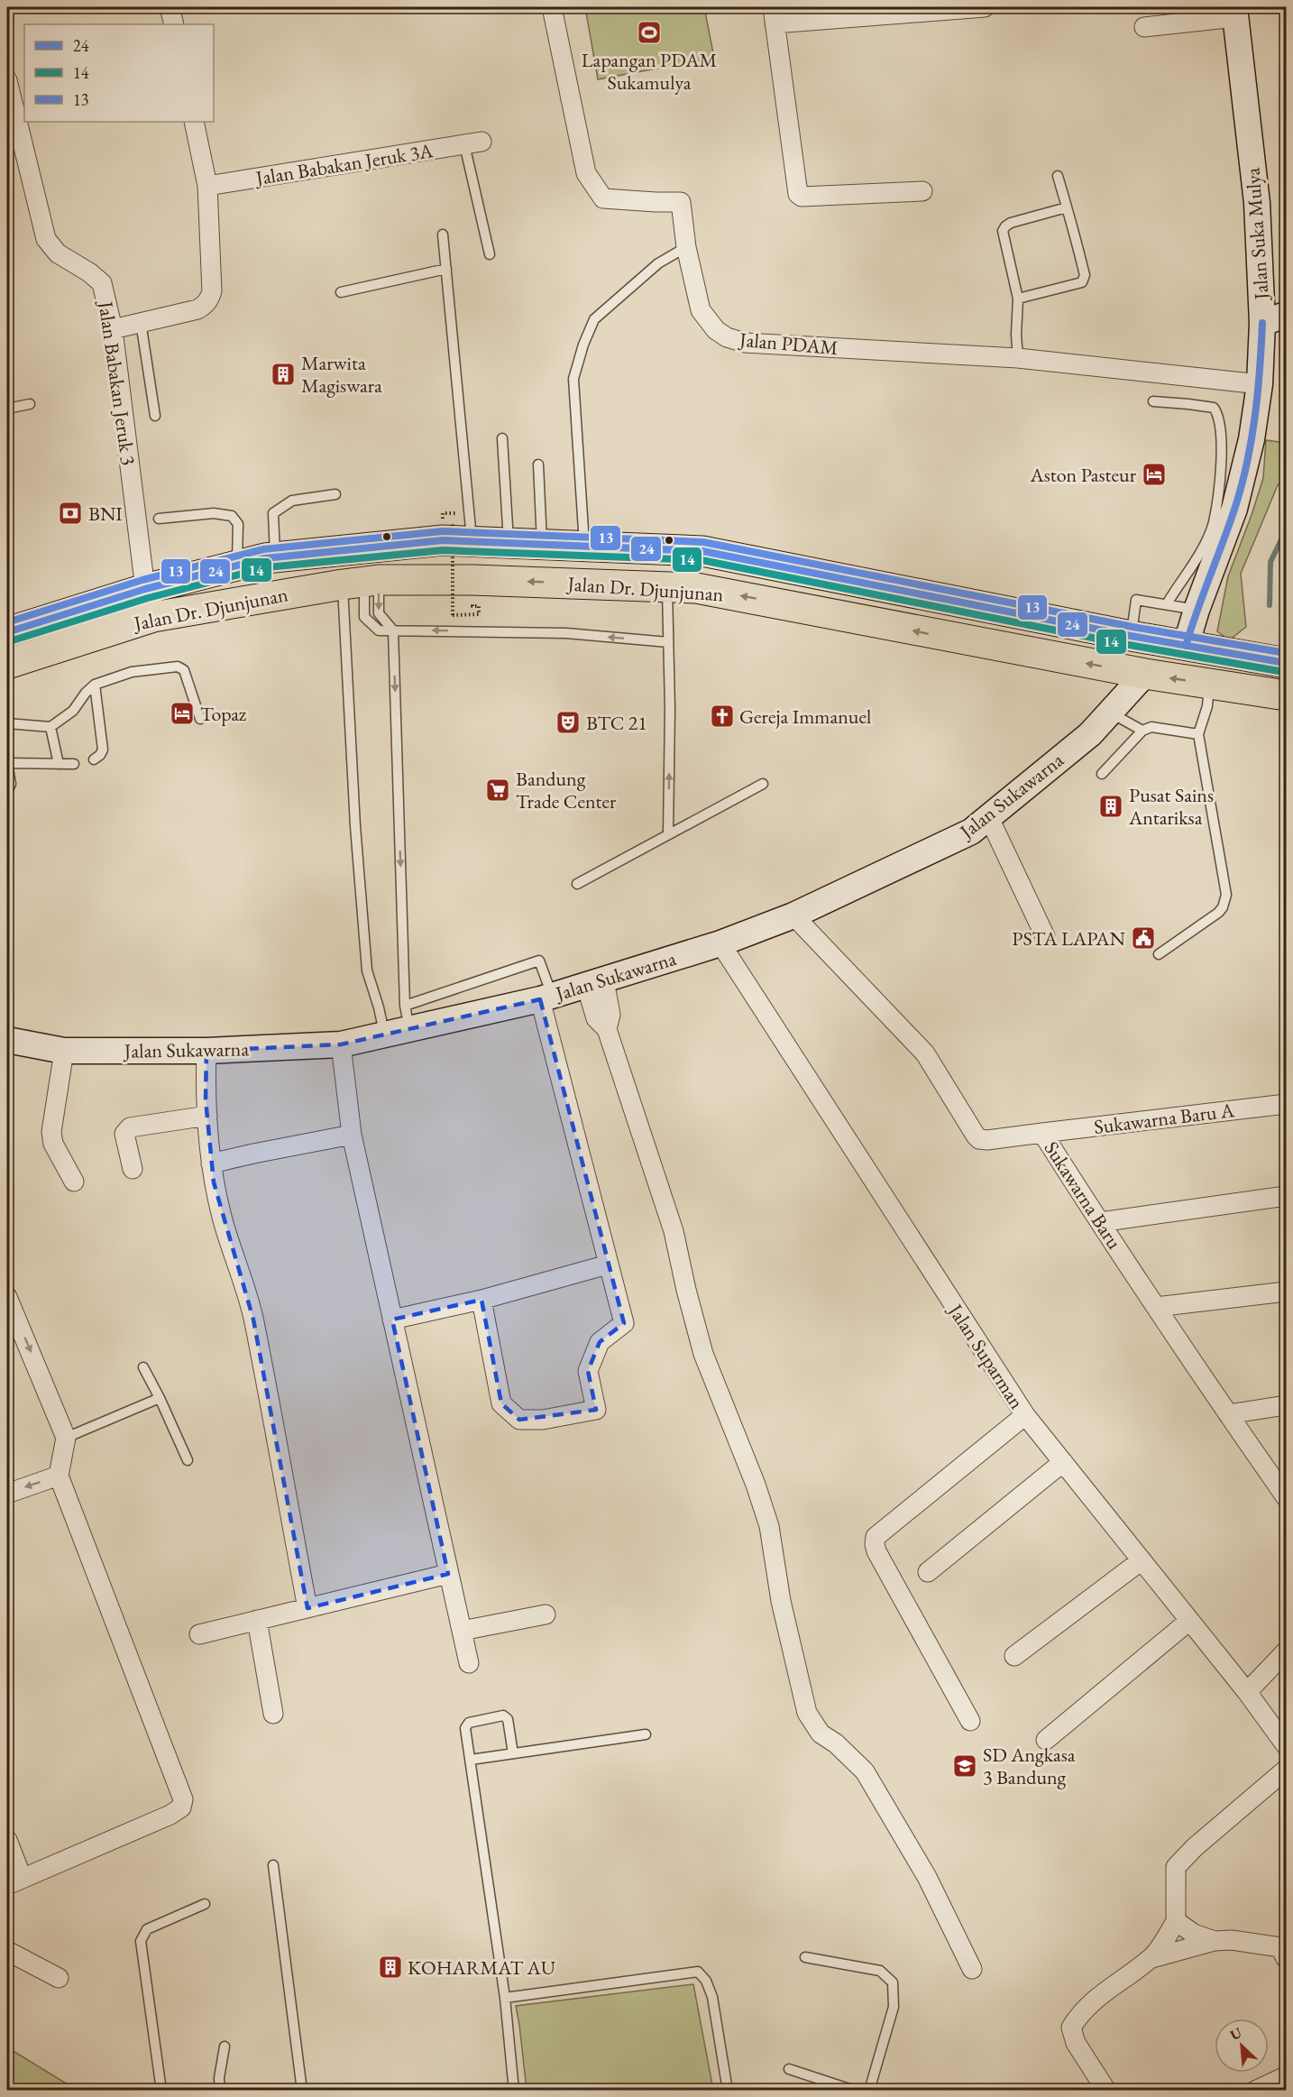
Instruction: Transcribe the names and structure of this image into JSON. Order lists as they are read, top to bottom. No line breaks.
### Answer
{"streets":{"highway":["Jalan Dr. Djunjunan"],"street":["Jalan Babakan Jeruk 3A","Jalan Suka Mulya","Jalan PDAM","Jalan Babakan Jeruk 3","Jalan Sukawarna","Sukawarna Baru A","Sukawarna Baru","Jalan Suparman"]},"crossings":[["Jalan Suka Mulya","Jalan PDAM"],["Jalan Suka Mulya","Jalan Dr. Djunjunan"],["Jalan Babakan Jeruk 3","Jalan Dr. Djunjunan"],["Jalan Dr. Djunjunan","Jalan Sukawarna"],["Jalan Sukawarna","Sukawarna Baru"],["Jalan Sukawarna","Jalan Suparman"],["Sukawarna Baru A","Sukawarna Baru"]],"places":{"sports":["Lapangan PDAM Sukamulya"],"building":["Marwita Magiswara","Pusat Sains Antariksa","KOHARMAT AU"],"hotel":["Aston Pasteur","Topaz"],"bank":["BNI"],"church":["Gereja Immanuel"],"theatre":["BTC 21"],"supermarket":["Bandung Trade Center"],"public building":["PSTA LAPAN"],"school or university":["SD Angkasa 3 Bandung"]},"lines":["transit line 24","transit line 13","transit line 14"],"legend":["24","14","13"],"north":"top left"}
